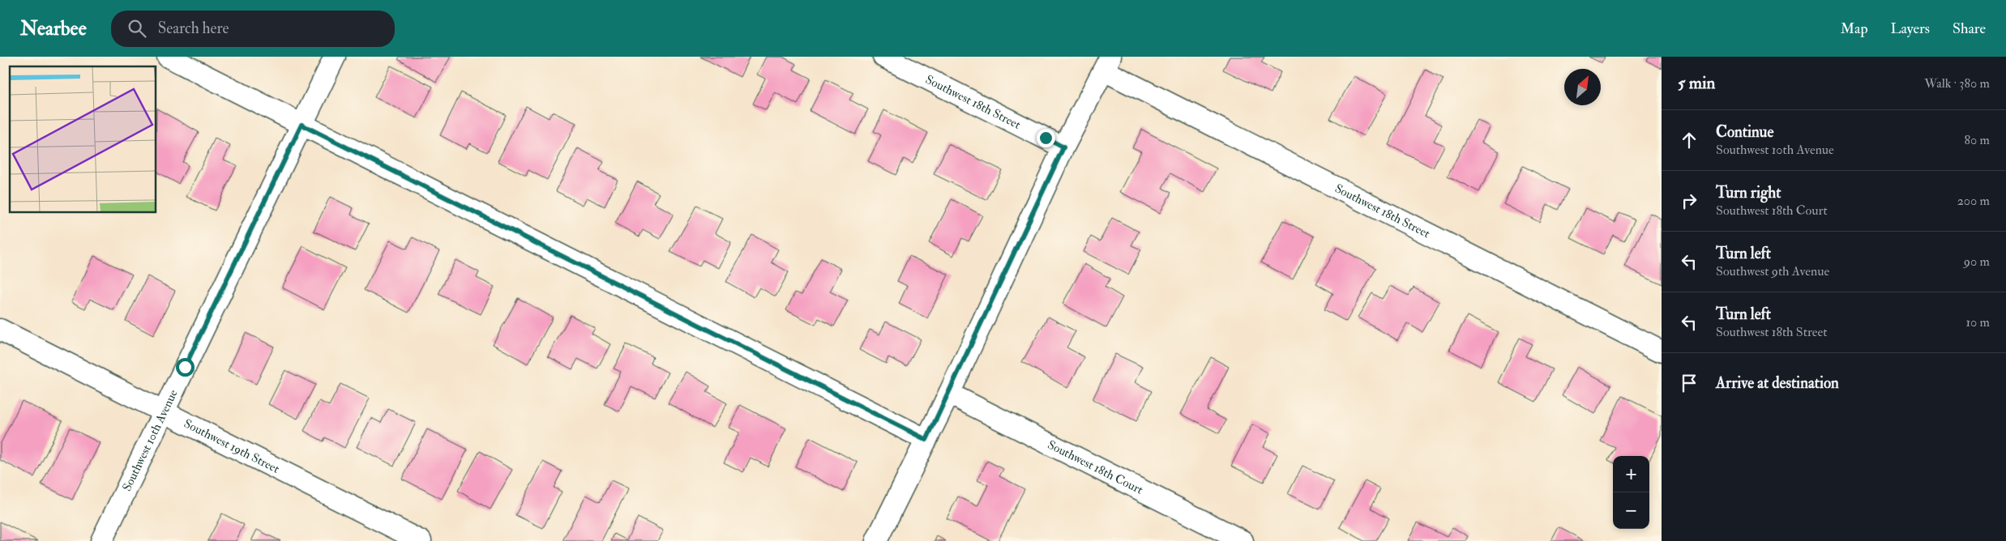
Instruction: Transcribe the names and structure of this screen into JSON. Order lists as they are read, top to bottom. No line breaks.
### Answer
{"streets":{"street":["Southwest 18th Street","Southwest 10th Avenue","Southwest 19th Street","Southwest 18th Court"]},"crossings":[["Southwest 10th Avenue","Southwest 19th Street"]],"north":"top right","page":{"header":"Nearbee","search":"Search here","nav":["Map","Layers","Share"],"heading":["5 min","Walk · 380 m"],"list":[["Continue","Southwest 10th Avenue","80 m"],["Turn right","Southwest 18th Court","200 m"],["Turn left","Southwest 9th Avenue","90 m"],["Turn left","Southwest 18th Street","10 m"],"Arrive at destination"],"map_buttons":["+","−"]}}
